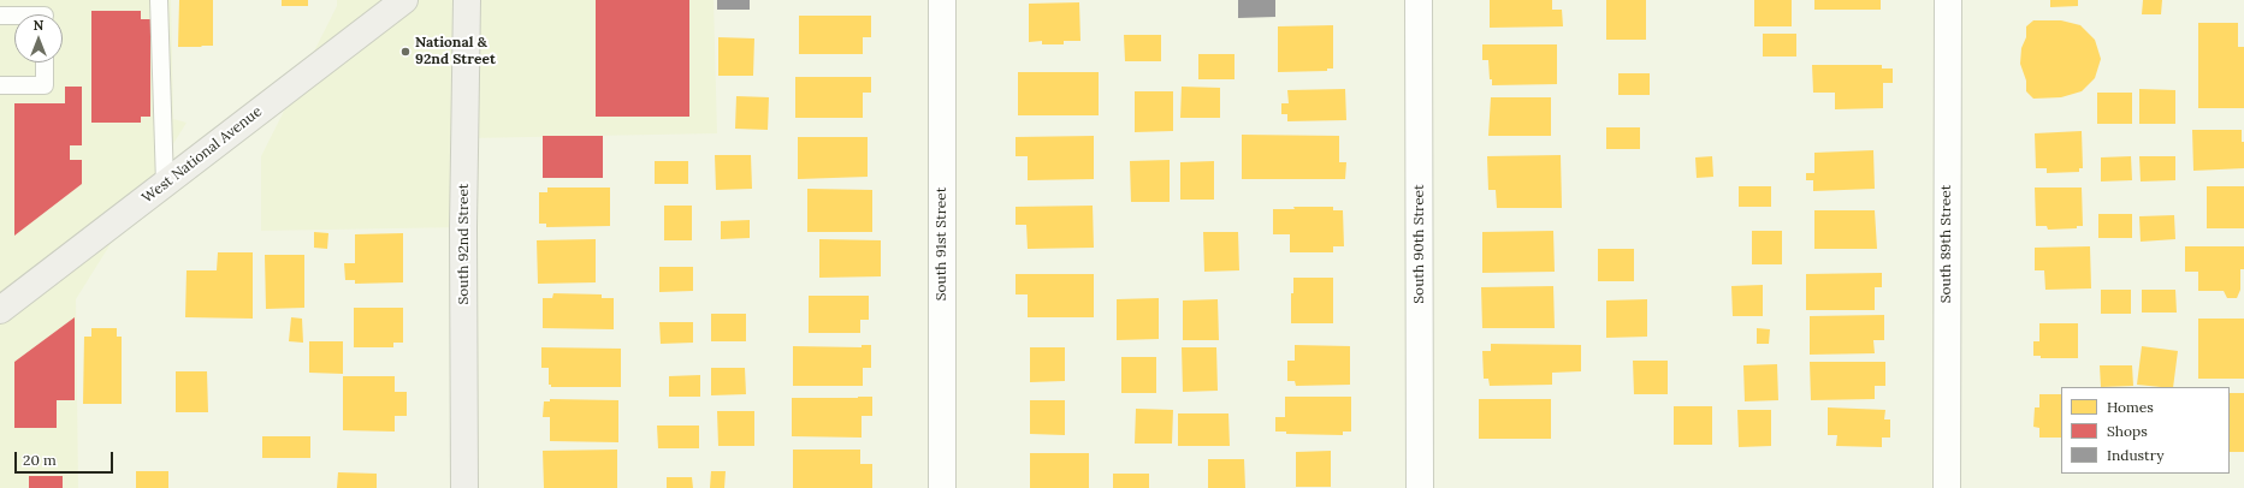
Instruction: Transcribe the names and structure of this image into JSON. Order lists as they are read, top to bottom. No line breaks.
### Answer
{"streets":{"main road":["West National Avenue","South 92nd Street"],"street":["South 91st Street","South 90th Street","South 89th Street"]},"places":["National & 92nd Street"],"legend":["Homes","Shops","Industry"],"scale_bar":"20 m","north":"top"}
